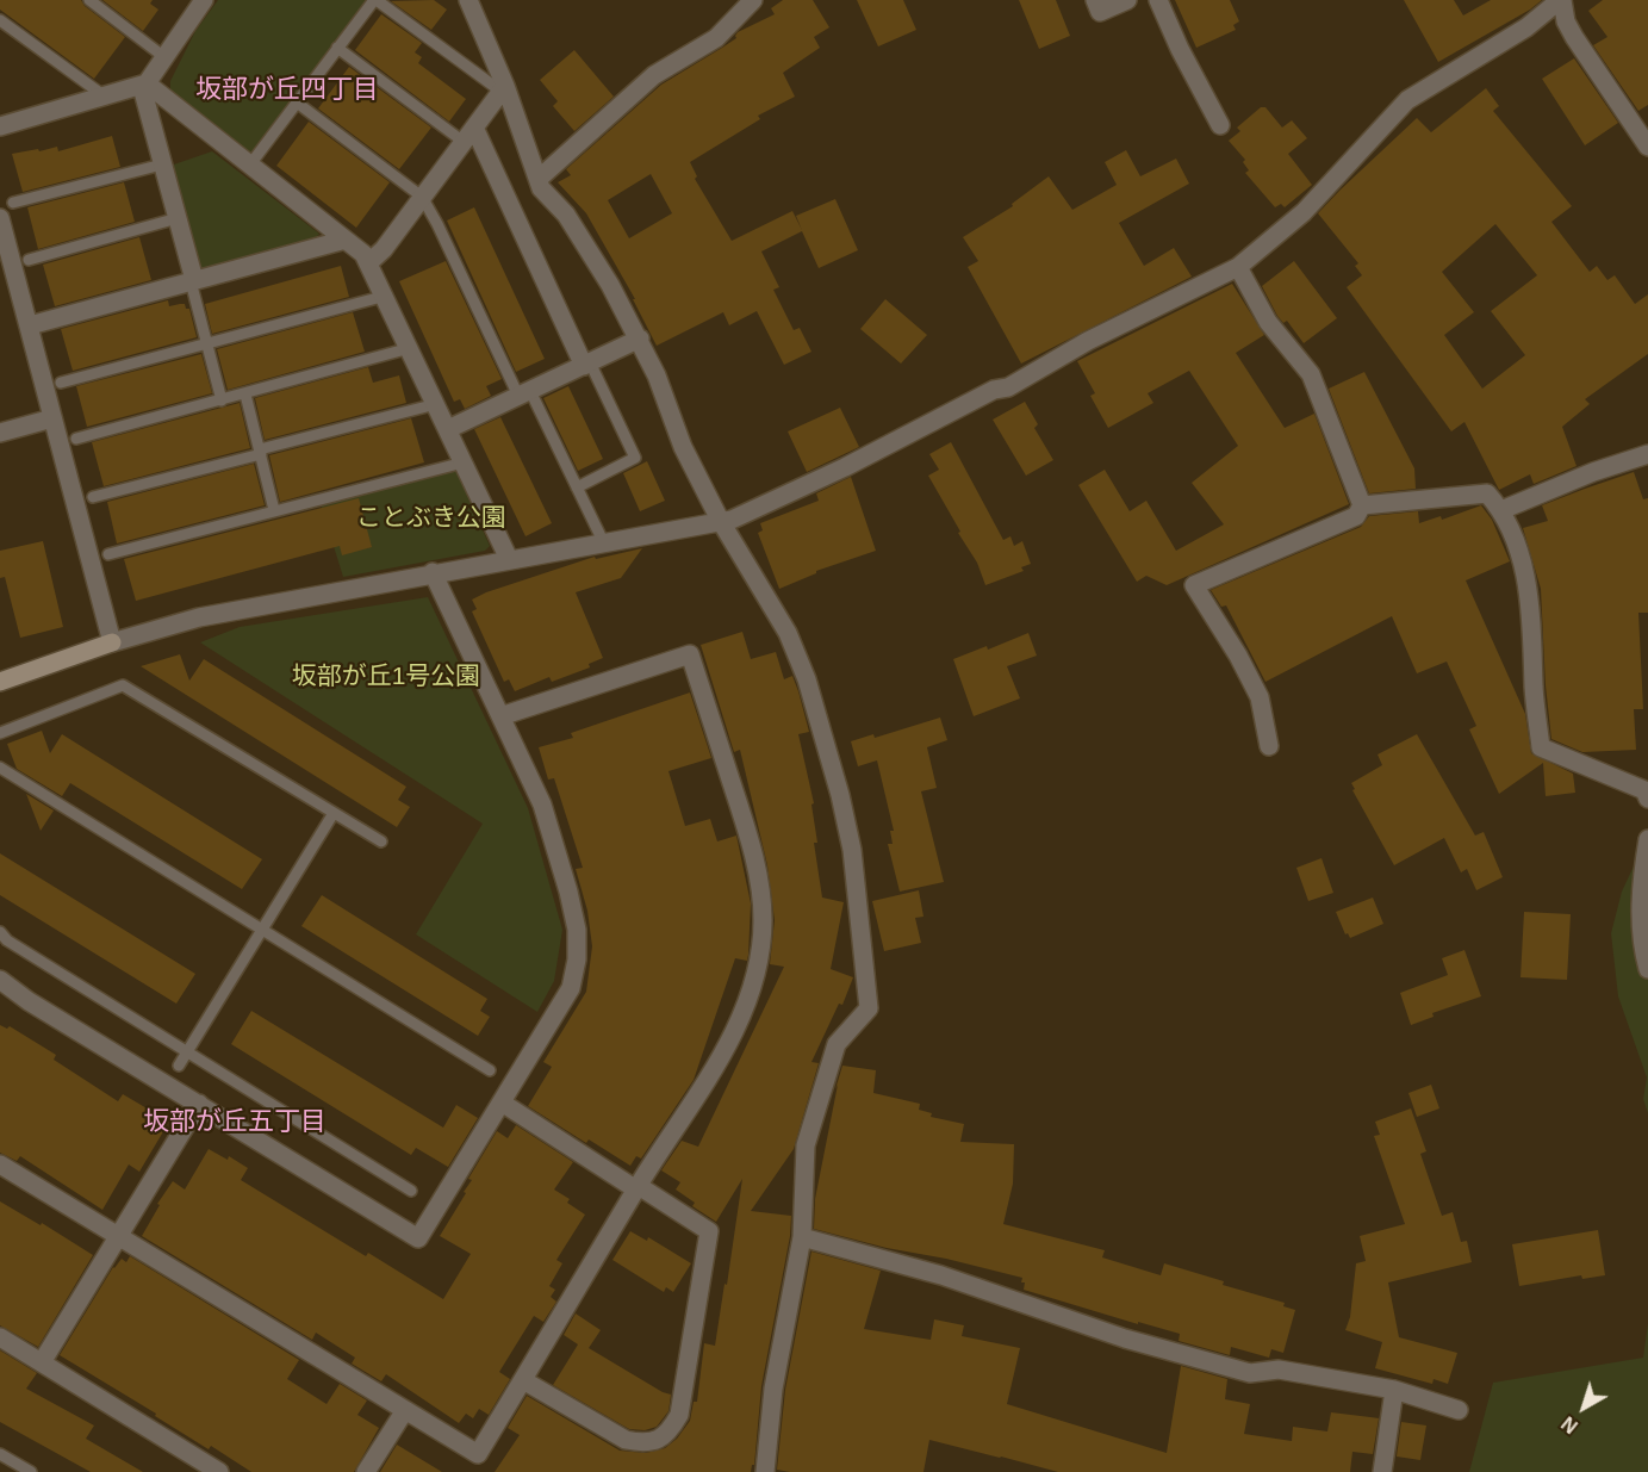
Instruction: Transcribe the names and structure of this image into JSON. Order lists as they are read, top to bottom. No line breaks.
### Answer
{"districts":["坂部が丘四丁目","坂部が丘五丁目"],"parks":["ことぶき公園","坂部が丘1号公園"],"north":"bottom left"}
